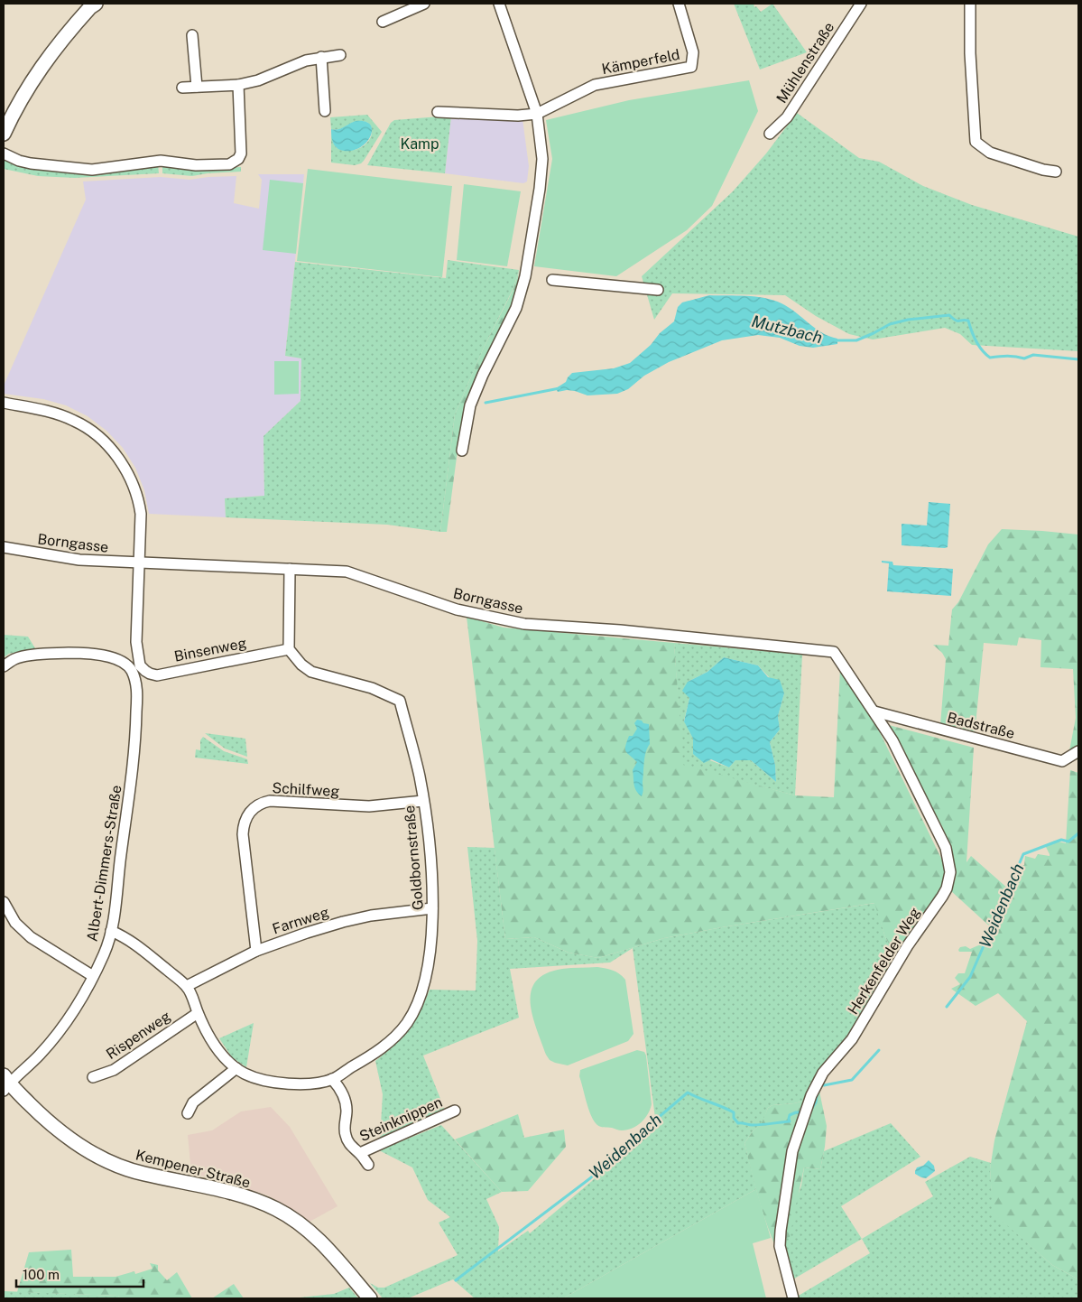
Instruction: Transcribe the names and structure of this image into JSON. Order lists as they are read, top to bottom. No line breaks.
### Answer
{"streets":{"main road":["Kempener Straße"],"street":["Kämperfeld","Mühlenstraße","Borngasse","Binsenweg","Badstraße","Schilfweg","Goldbornstraße","Albert-Dimmers-Straße","Farnweg","Herkenfelder Weg","Rispenweg","Steinknippen"]},"crossings":[["Borngasse","Albert-Dimmers-Straße"],["Borngasse","Herkenfelder Weg"],["Binsenweg","Goldbornstraße"],["Binsenweg","Albert-Dimmers-Straße"],["Badstraße","Herkenfelder Weg"],["Schilfweg","Goldbornstraße"],["Schilfweg","Farnweg"],["Goldbornstraße","Albert-Dimmers-Straße"],["Goldbornstraße","Farnweg"],["Goldbornstraße","Rispenweg"],["Goldbornstraße","Steinknippen"],["Albert-Dimmers-Straße","Kempener Straße"]],"water":["Mutzbach","Weidenbach"],"parks":["Kamp"],"scale_bar":"100 m"}
